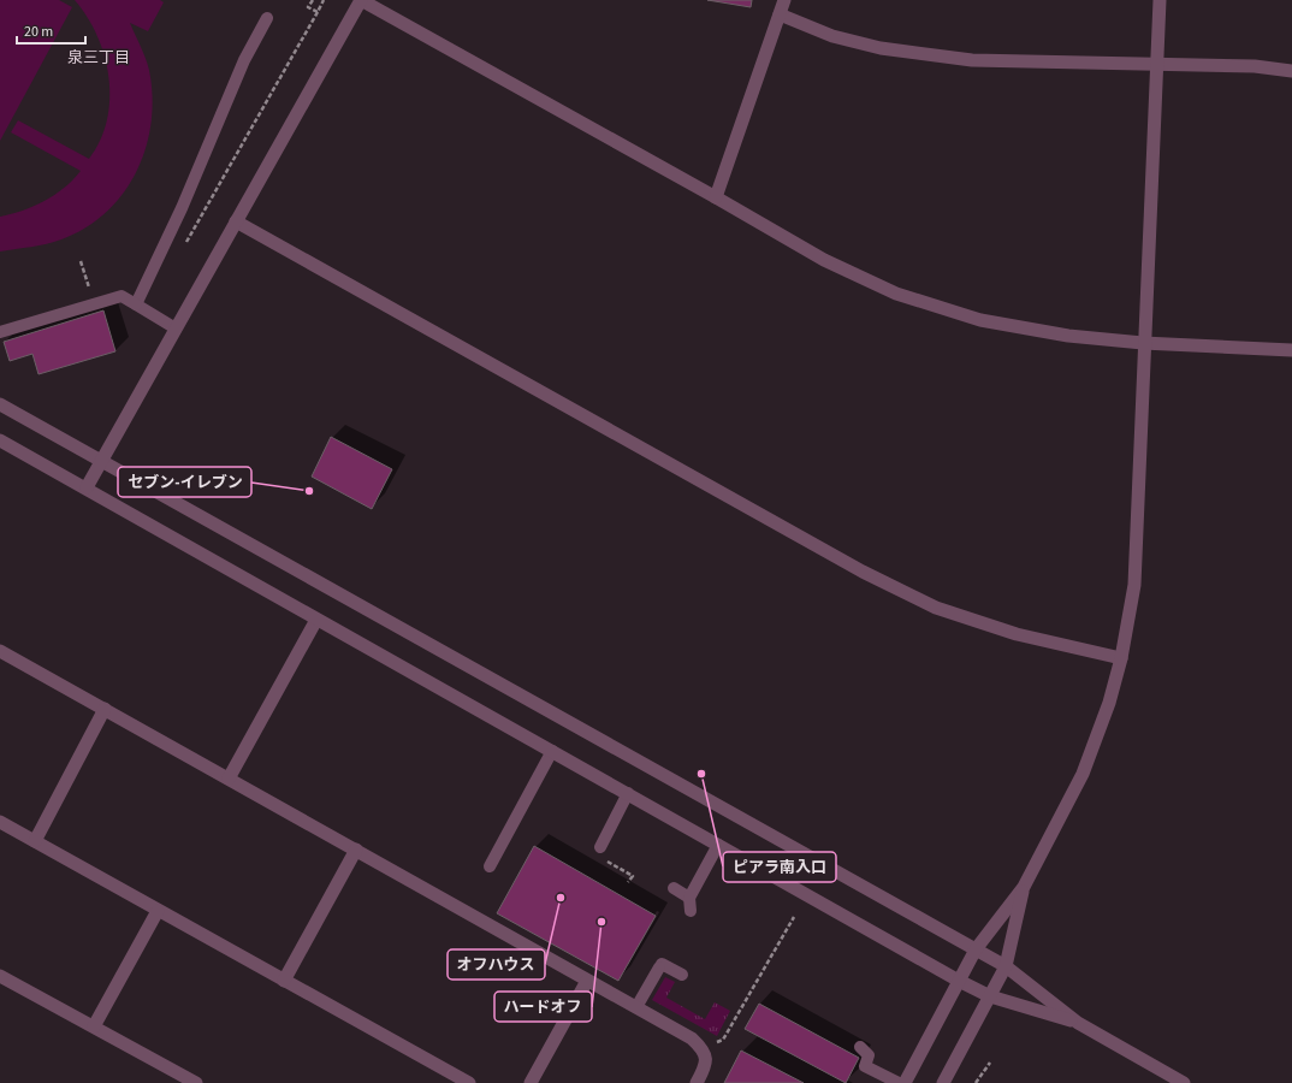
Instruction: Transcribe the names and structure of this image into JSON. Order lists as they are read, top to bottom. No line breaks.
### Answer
{"districts":["泉三丁目"],"places":["セブン-イレブン","ピアラ南入口","オフハウス","ハードオフ"],"scale_bar":"20 m"}
